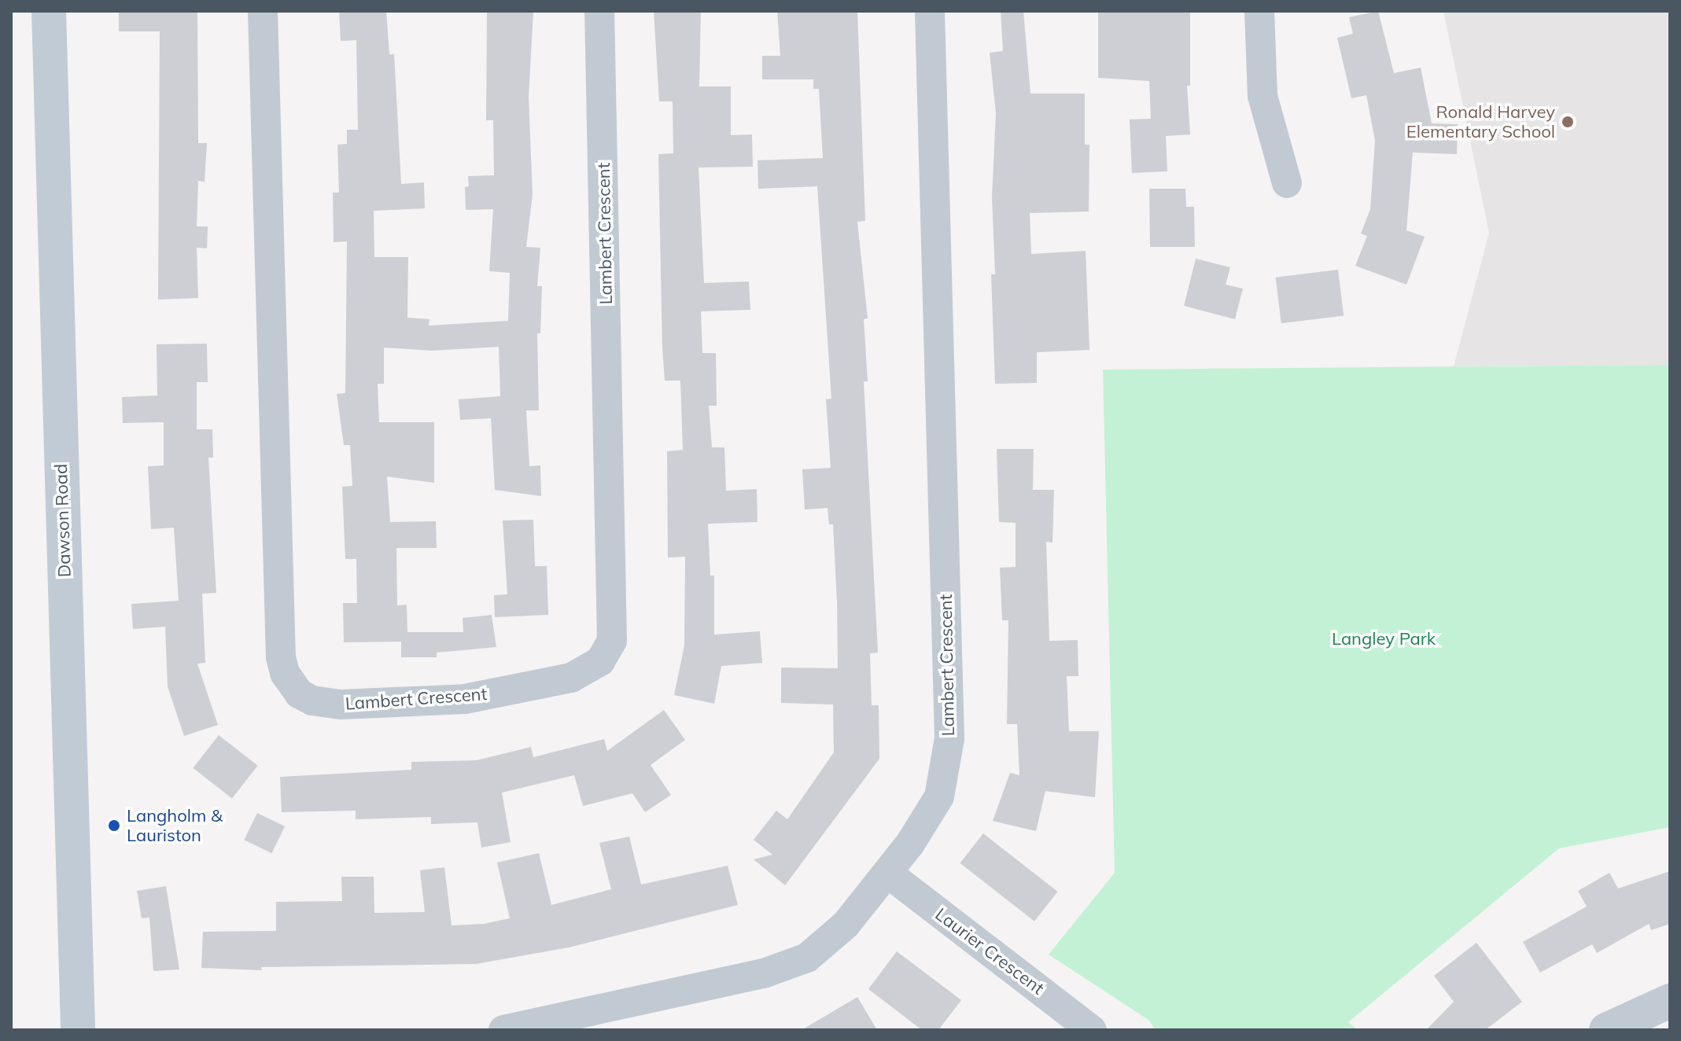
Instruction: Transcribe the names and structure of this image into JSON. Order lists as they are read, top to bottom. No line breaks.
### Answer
{"streets":{"main road":["Dawson Road"],"street":["Lambert Crescent","Laurier Crescent"]},"crossings":[["Lambert Crescent","Laurier Crescent"]],"parks":["Langley Park"],"places":["Ronald Harvey Elementary School","Langholm & Lauriston"]}
